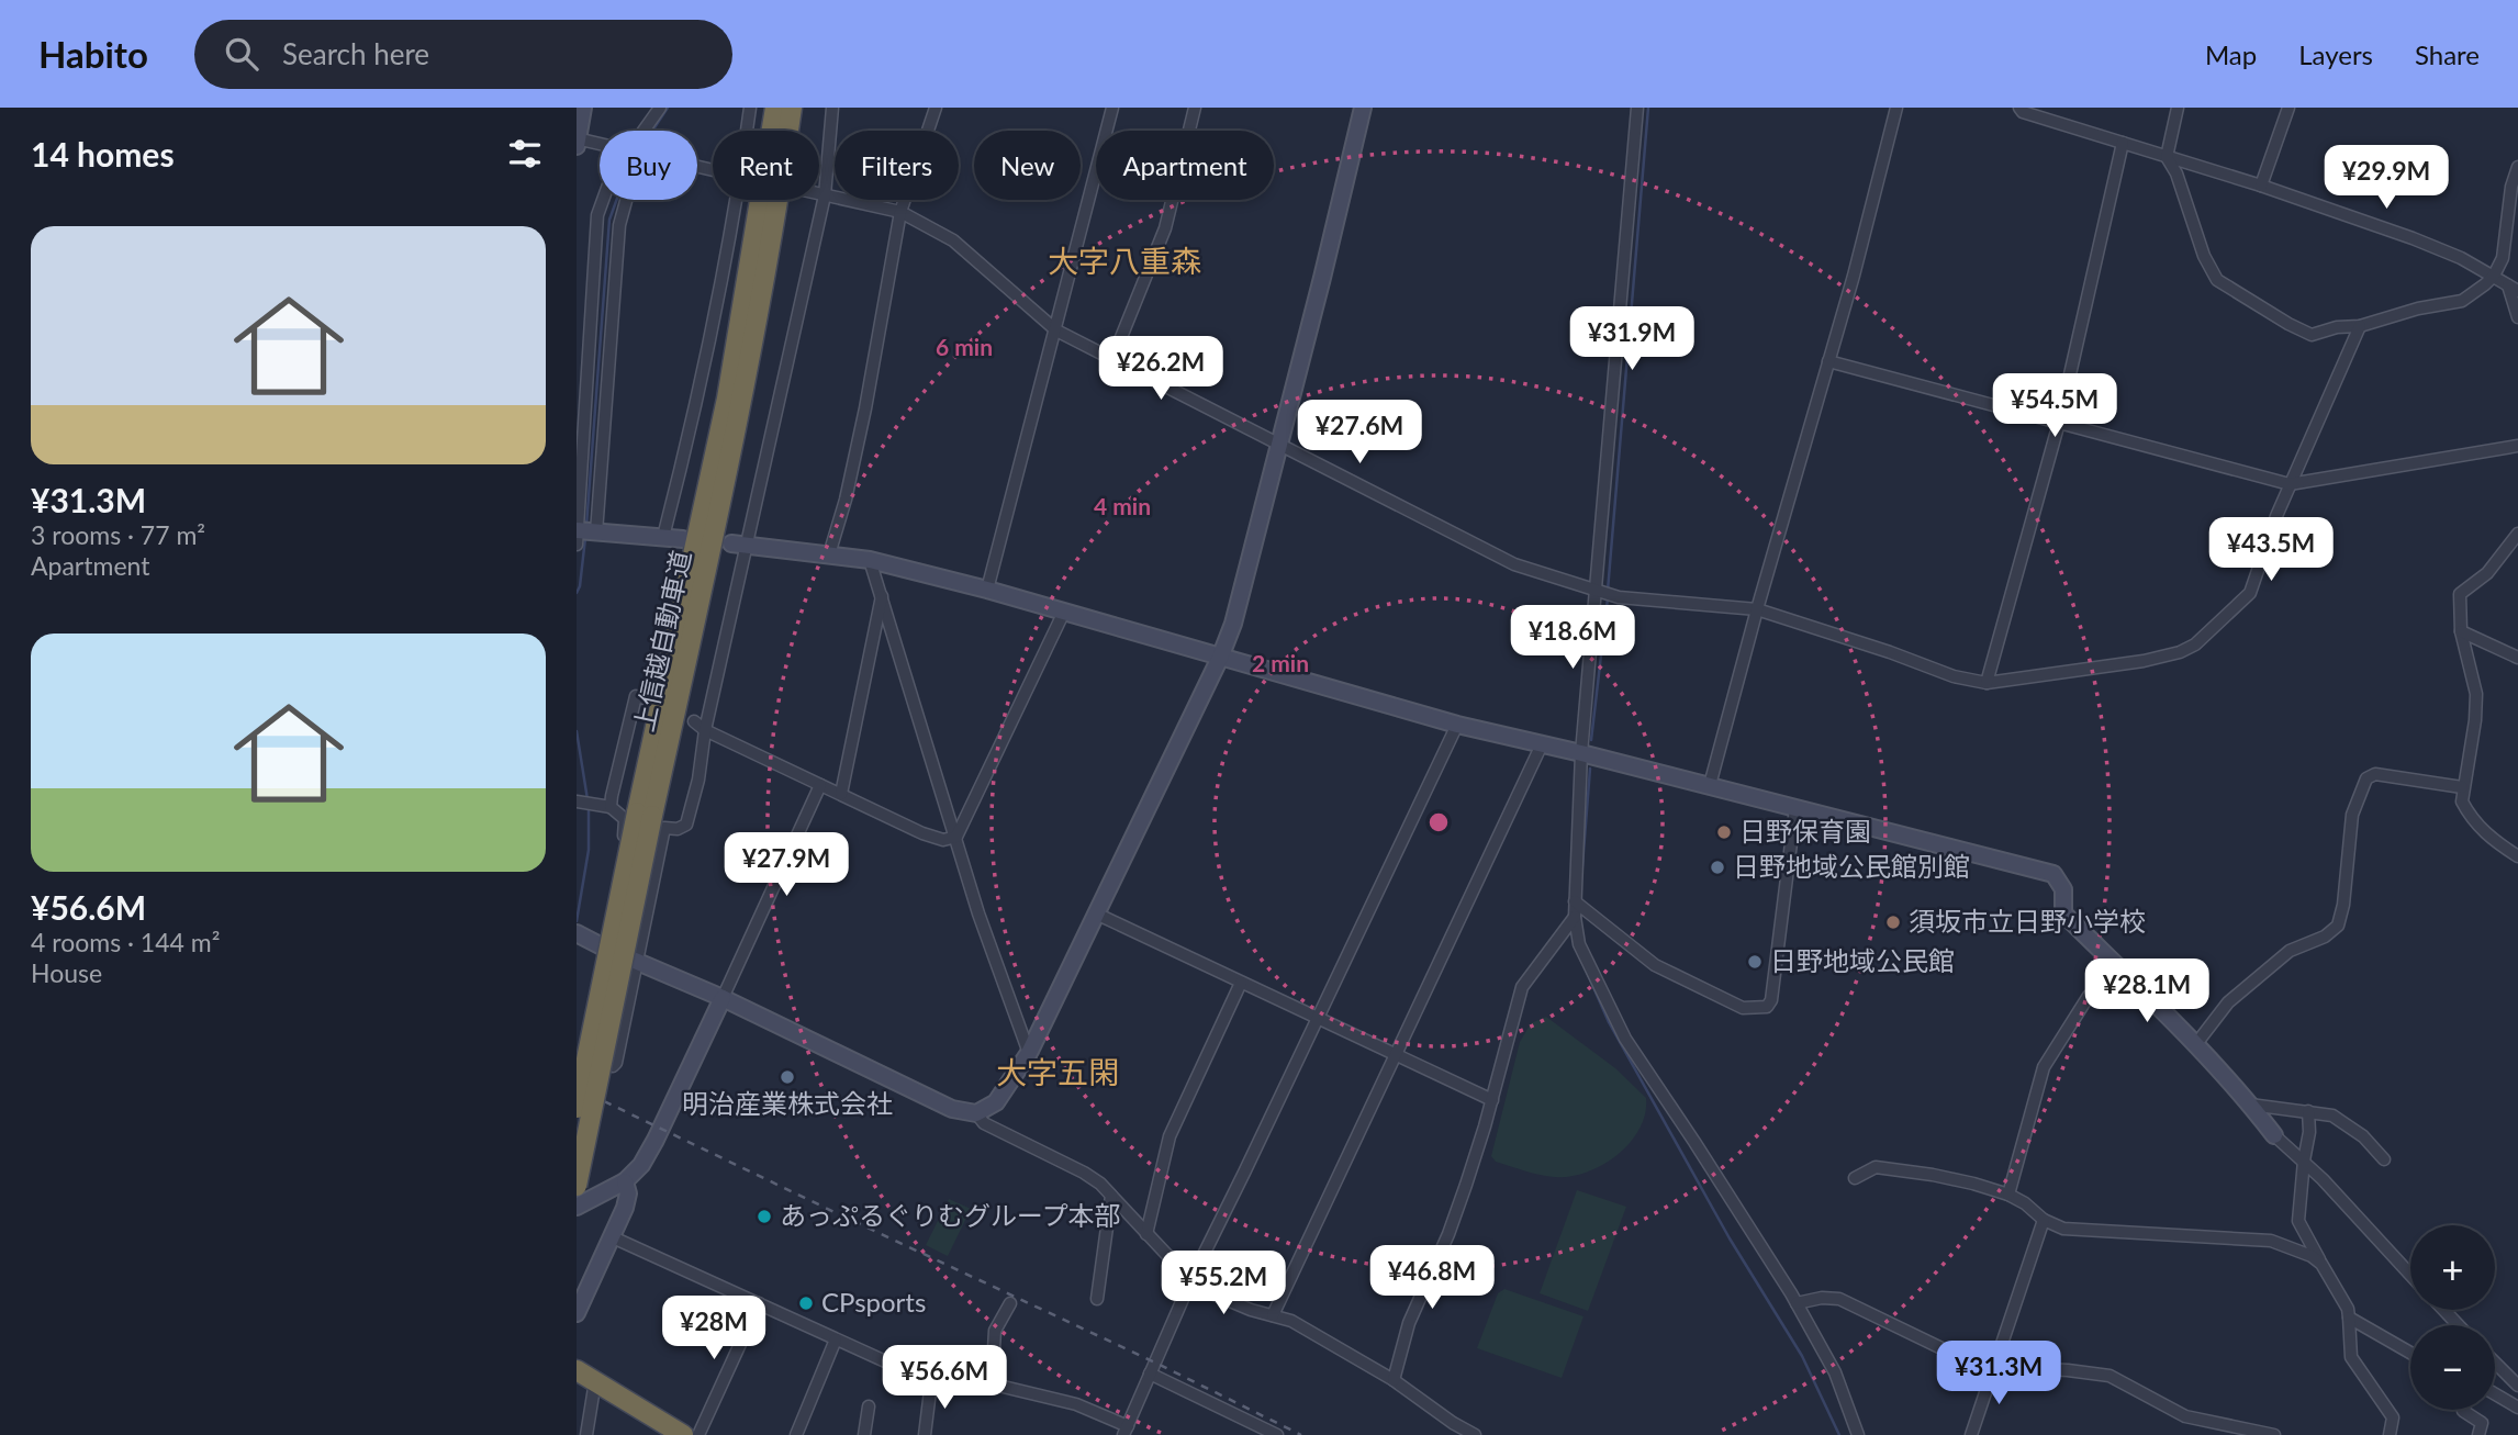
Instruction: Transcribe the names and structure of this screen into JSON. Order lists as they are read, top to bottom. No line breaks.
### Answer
{"streets":{"highway":["上信越自動車道"]},"districts":["大字八重森","大字五閑"],"places":["日野保育園","日野地域公民館別館","須坂市立日野小学校","日野地域公民館","明治産業株式会社","あっぷるぐりむグループ本部","CPsports"],"page":{"header":"Habito","search":"Search here","nav":["Map","Layers","Share"],"heading":"14 homes","chip":["Buy","Rent","Filters","New","Apartment"],"price":["¥29.9M","¥31.9M","¥26.2M","¥54.5M","¥27.6M","¥43.5M","¥18.6M","¥27.9M","¥28.1M","¥46.8M","¥55.2M","¥28M","¥31.3M","¥56.6M"],"list":[{"name":"¥31.3M","note":"3 rooms · 77 m² · Apartment"},{"name":"¥56.6M","note":"4 rooms · 144 m² · House"}],"map_buttons":["+","−"]},"rings":["6 min","4 min","2 min"]}
